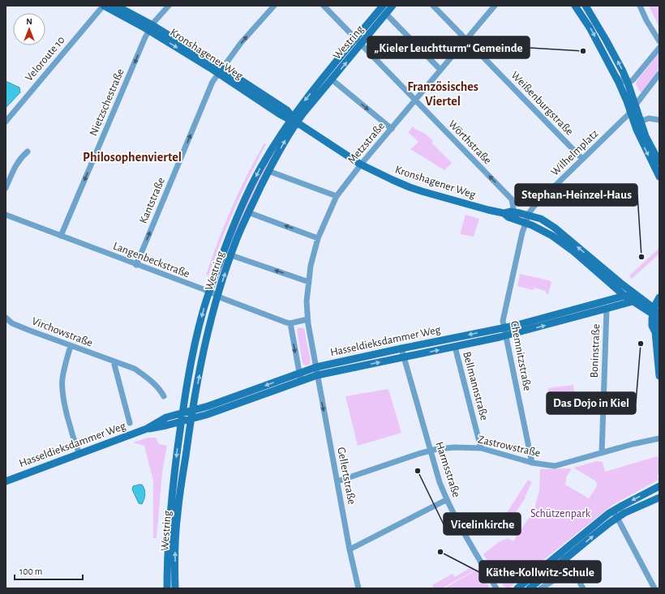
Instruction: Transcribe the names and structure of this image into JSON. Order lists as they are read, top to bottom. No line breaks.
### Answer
{"streets":{"main road":["Westring","Kronshagener Weg","Hasseldieksdammer Weg"],"street":["Veloroute 10","Nietzschestraße","Weißenburgstraße","Wörthstraße","Metzstraße","Wilhelmplatz","Kantstraße","Langenbeckstraße","Virchowstraße","Boninstraße","Chemnitzstraße","Bellmannstraße","Zastrowstraße","Harmsstraße","Gellertstraße"]},"crossings":[["Westring","Kronshagener Weg"],["Westring","Wörthstraße"],["Westring","Langenbeckstraße"],["Westring","Hasseldieksdammer Weg"],["Kronshagener Weg","Veloroute 10"],["Kronshagener Weg","Nietzschestraße"],["Kronshagener Weg","Wörthstraße"],["Kronshagener Weg","Metzstraße"],["Kronshagener Weg","Wilhelmplatz"],["Kronshagener Weg","Kantstraße"],["Kronshagener Weg","Hasseldieksdammer Weg"],["Kronshagener Weg","Chemnitzstraße"],["Nietzschestraße","Langenbeckstraße"],["Weißenburgstraße","Metzstraße"],["Weißenburgstraße","Wilhelmplatz"],["Wörthstraße","Metzstraße"],["Metzstraße","Hasseldieksdammer Weg"],["Metzstraße","Gellertstraße"],["Wilhelmplatz","Chemnitzstraße"],["Kantstraße","Langenbeckstraße"],["Hasseldieksdammer Weg","Boninstraße"],["Hasseldieksdammer Weg","Chemnitzstraße"],["Hasseldieksdammer Weg","Bellmannstraße"],["Hasseldieksdammer Weg","Harmsstraße"],["Hasseldieksdammer Weg","Gellertstraße"],["Boninstraße","Zastrowstraße"],["Chemnitzstraße","Zastrowstraße"],["Bellmannstraße","Zastrowstraße"],["Zastrowstraße","Harmsstraße"],["Zastrowstraße","Gellertstraße"]],"one_way":["Nietzschestraße","Wörthstraße","Kantstraße","Gellertstraße"],"districts":["Französisches Viertel","Philosophenviertel"],"parks":["Schützenpark"],"places":["„Kieler Leuchtturm“ Gemeinde","Stephan-Heinzel-Haus","Das Dojo in Kiel","Vicelinkirche","Käthe-Kollwitz-Schule"],"scale_bar":"100 m","north":"top"}
